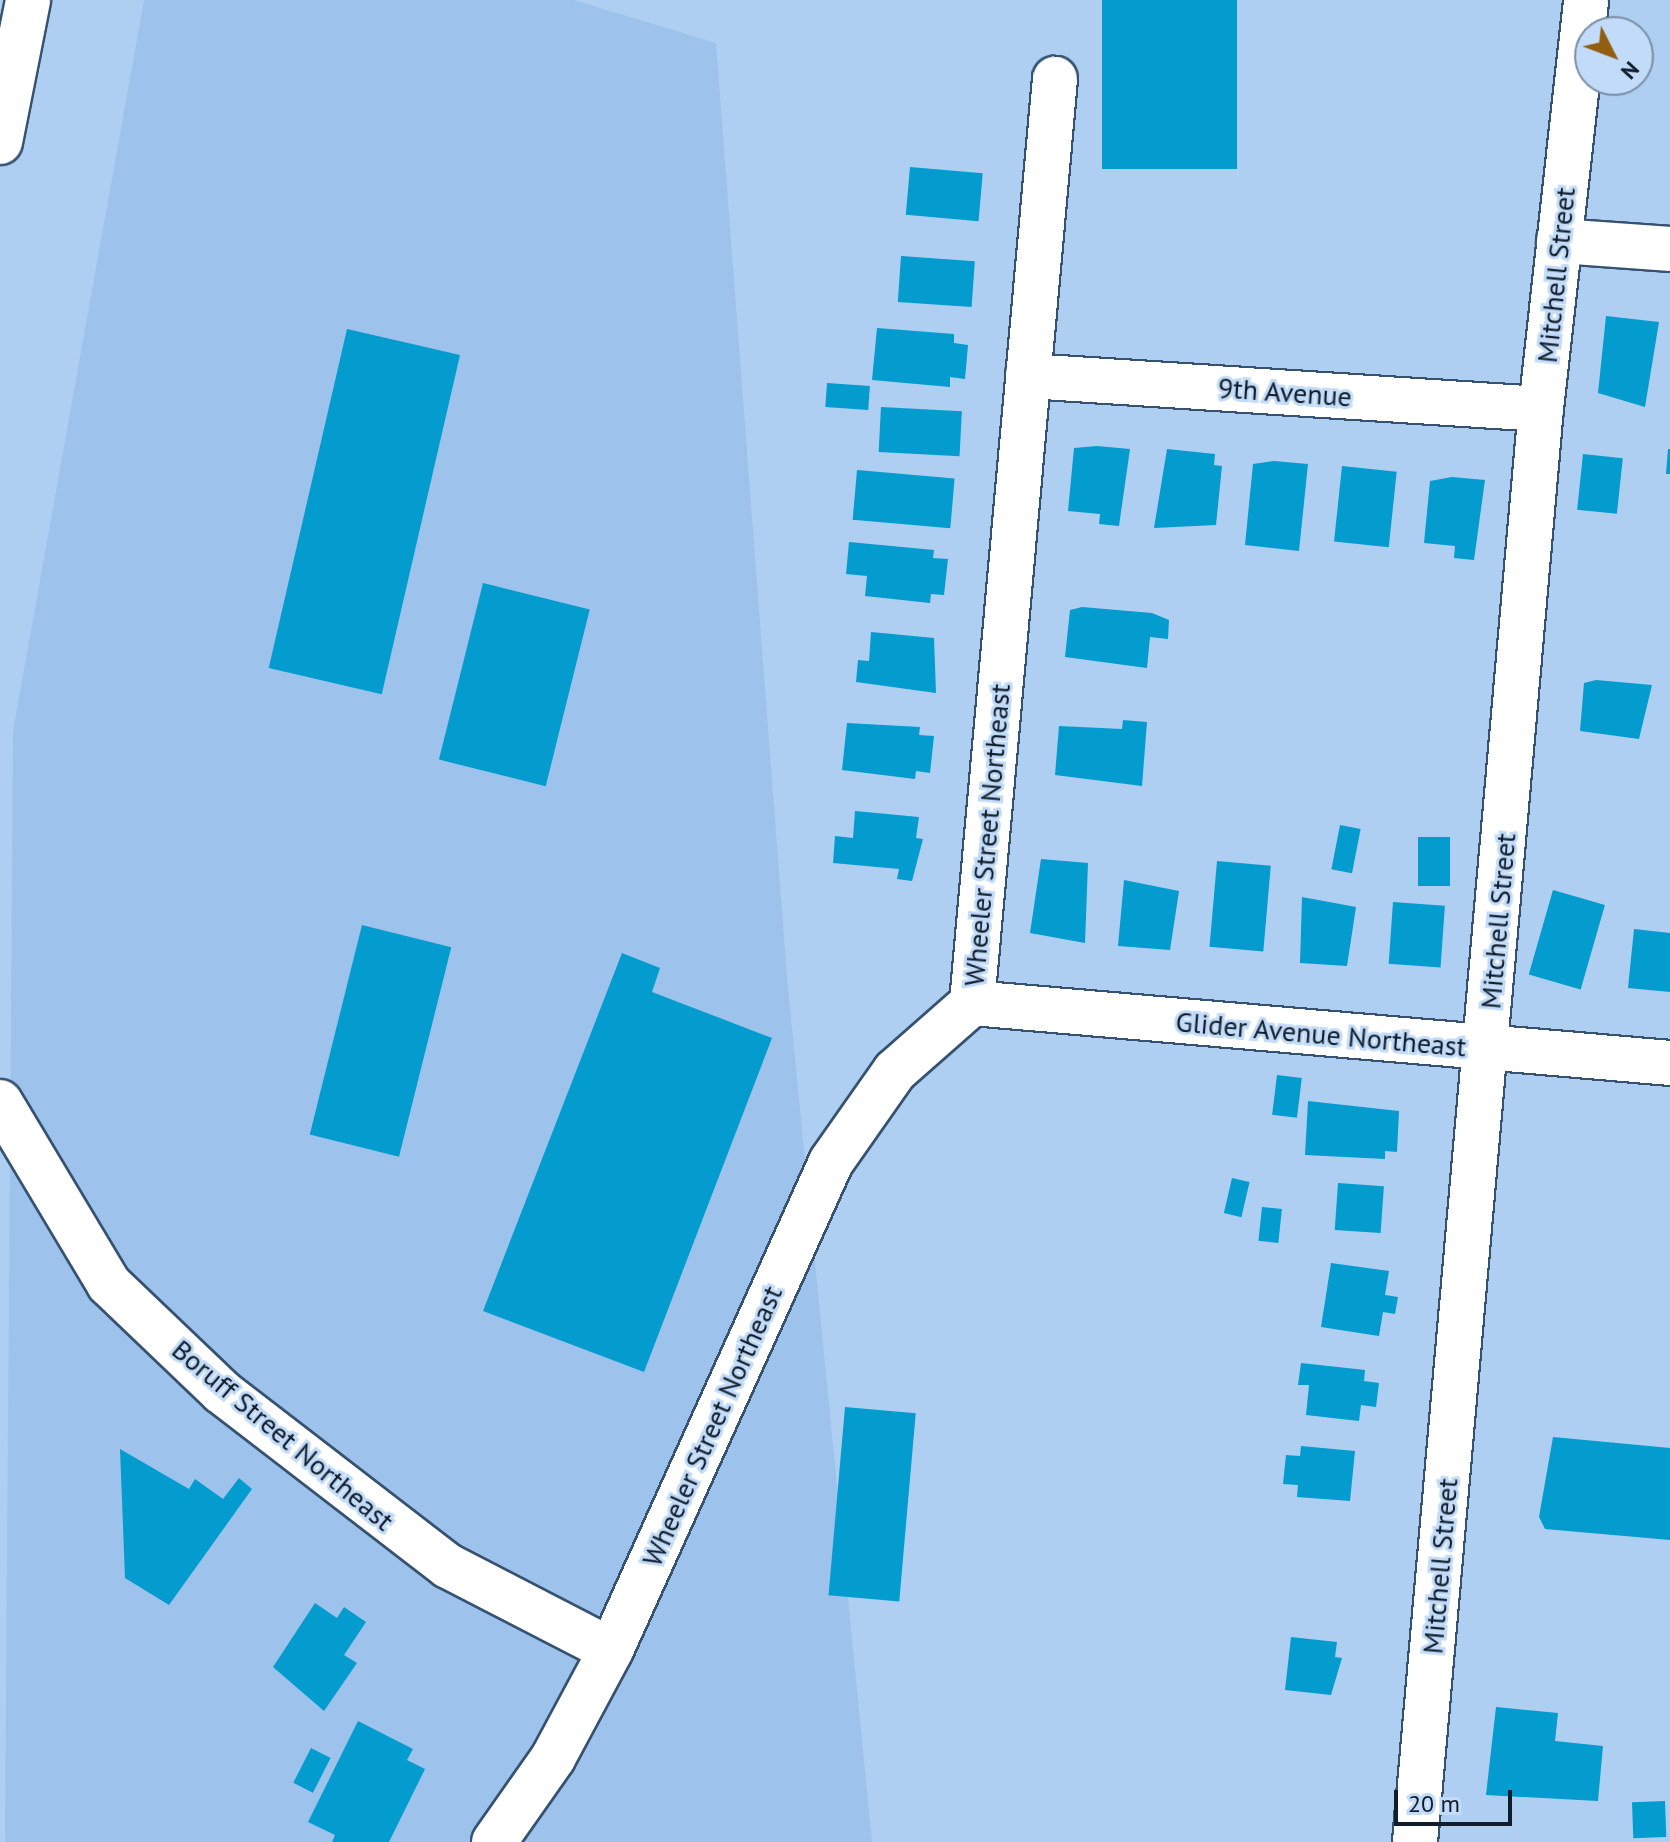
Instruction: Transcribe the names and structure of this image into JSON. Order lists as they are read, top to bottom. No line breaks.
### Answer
{"streets":{"main road":["Mitchell Street","9th Avenue","Wheeler Street Northeast","Glider Avenue Northeast","Boruff Street Northeast"]},"crossings":[["Mitchell Street","9th Avenue"],["Mitchell Street","Glider Avenue Northeast"],["9th Avenue","Wheeler Street Northeast"],["Wheeler Street Northeast","Glider Avenue Northeast"],["Wheeler Street Northeast","Boruff Street Northeast"]],"scale_bar":"20 m","north":"bottom right"}
